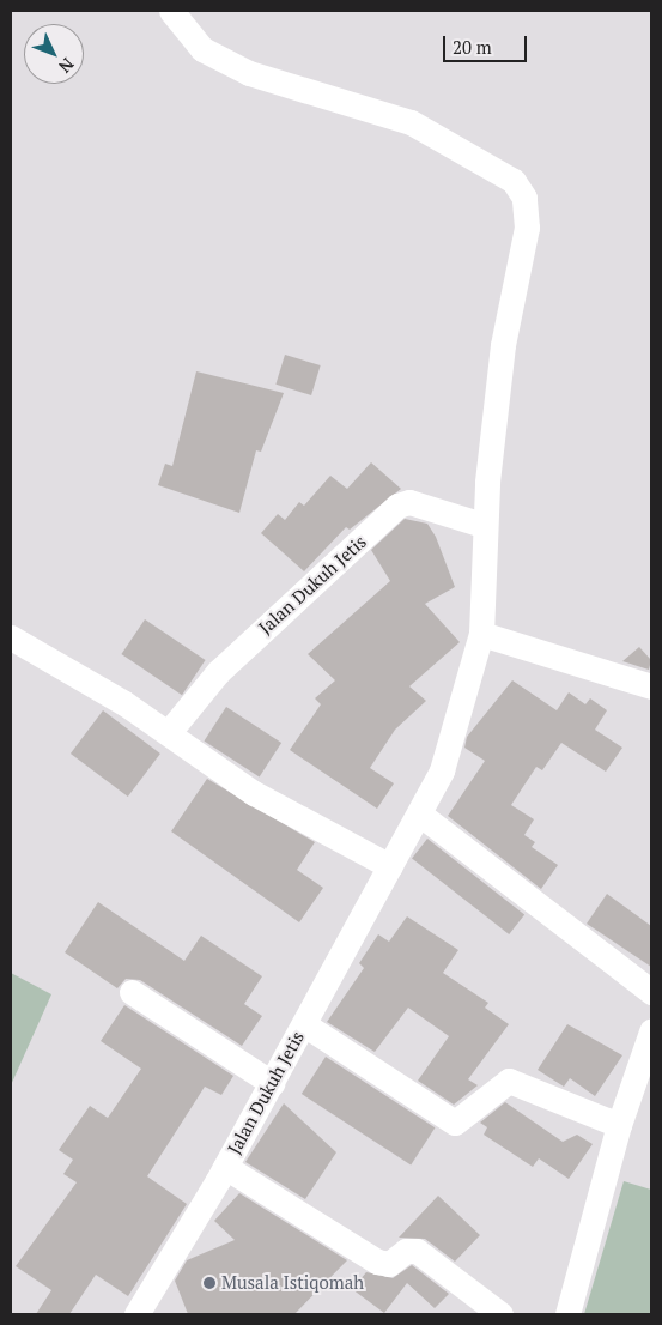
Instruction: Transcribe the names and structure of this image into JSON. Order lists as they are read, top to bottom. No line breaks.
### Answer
{"streets":{"street":["Jalan Dukuh Jetis"]},"places":["Musala Istiqomah"],"scale_bar":"20 m","north":"bottom right"}
